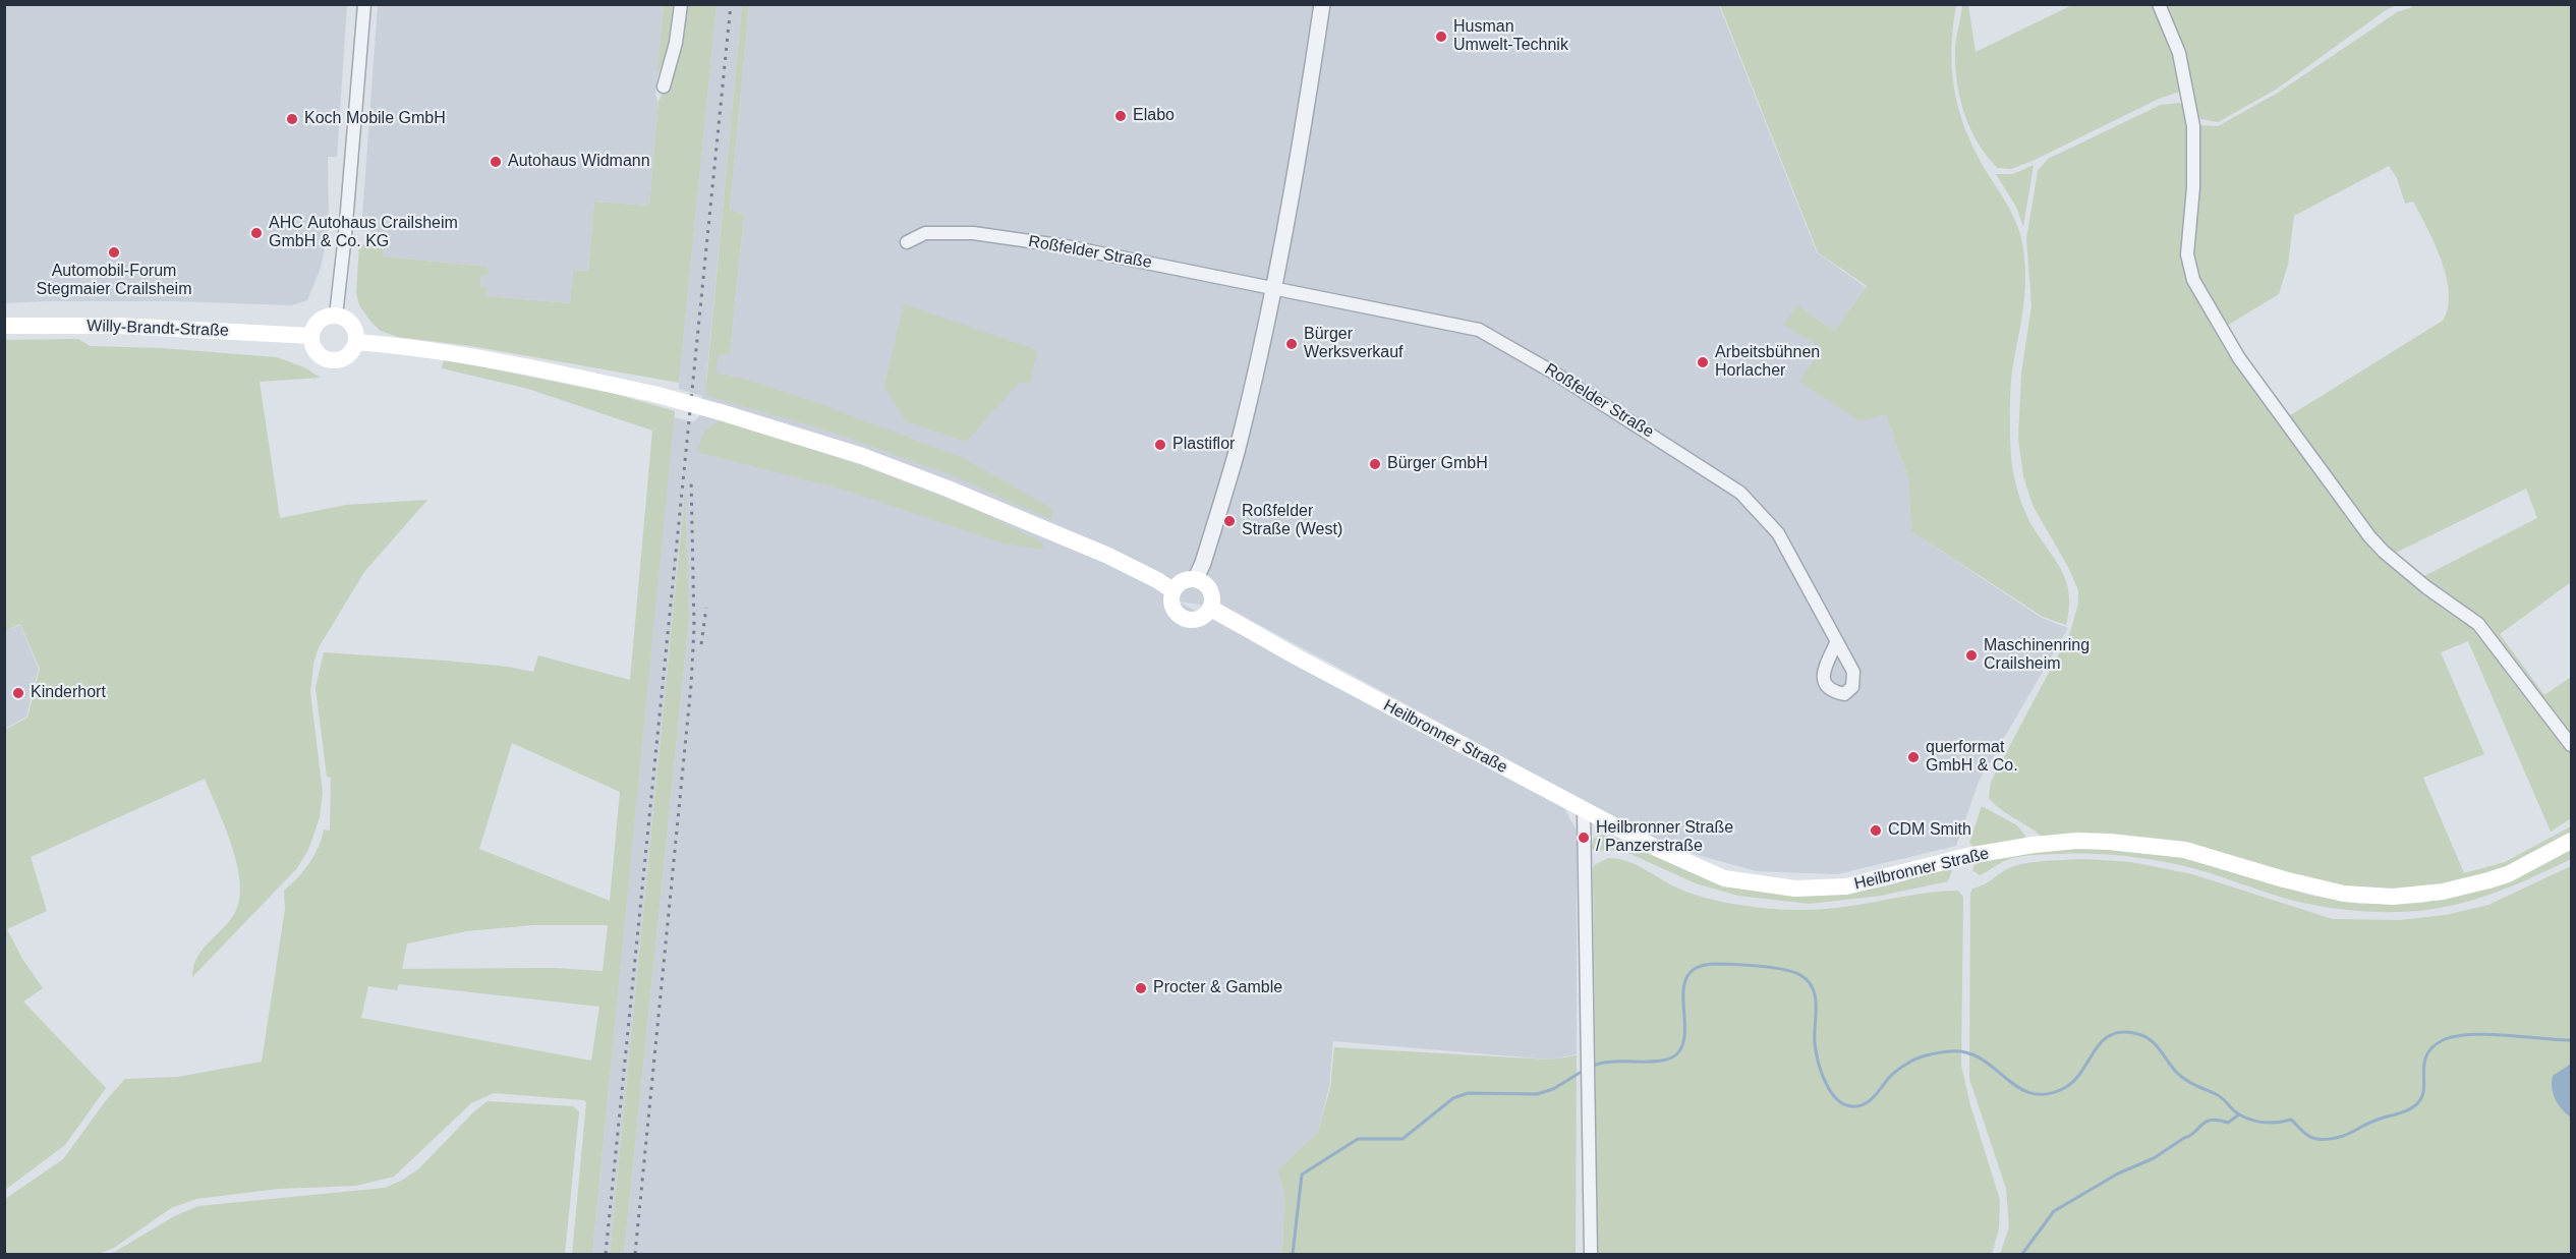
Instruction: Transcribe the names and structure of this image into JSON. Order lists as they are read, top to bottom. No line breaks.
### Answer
{"streets":{"main road":["Willy-Brandt-Straße","Heilbronner Straße"],"street":["Roßfelder Straße"]},"places":["Husman Umwelt-Technik","Elabo","Koch Mobile GmbH","Autohaus Widmann","AHC Autohaus Crailsheim GmbH & Co. KG","Automobil-Forum Stegmaier Crailsheim","Bürger Werksverkauf","Arbeitsbühnen Horlacher","Plastiflor","Bürger GmbH","Roßfelder Straße (West)","Maschinenring Crailsheim","Kinderhort","querformat GmbH & Co.","CDM Smith","Heilbronner Straße / Panzerstraße","Procter & Gamble"]}
